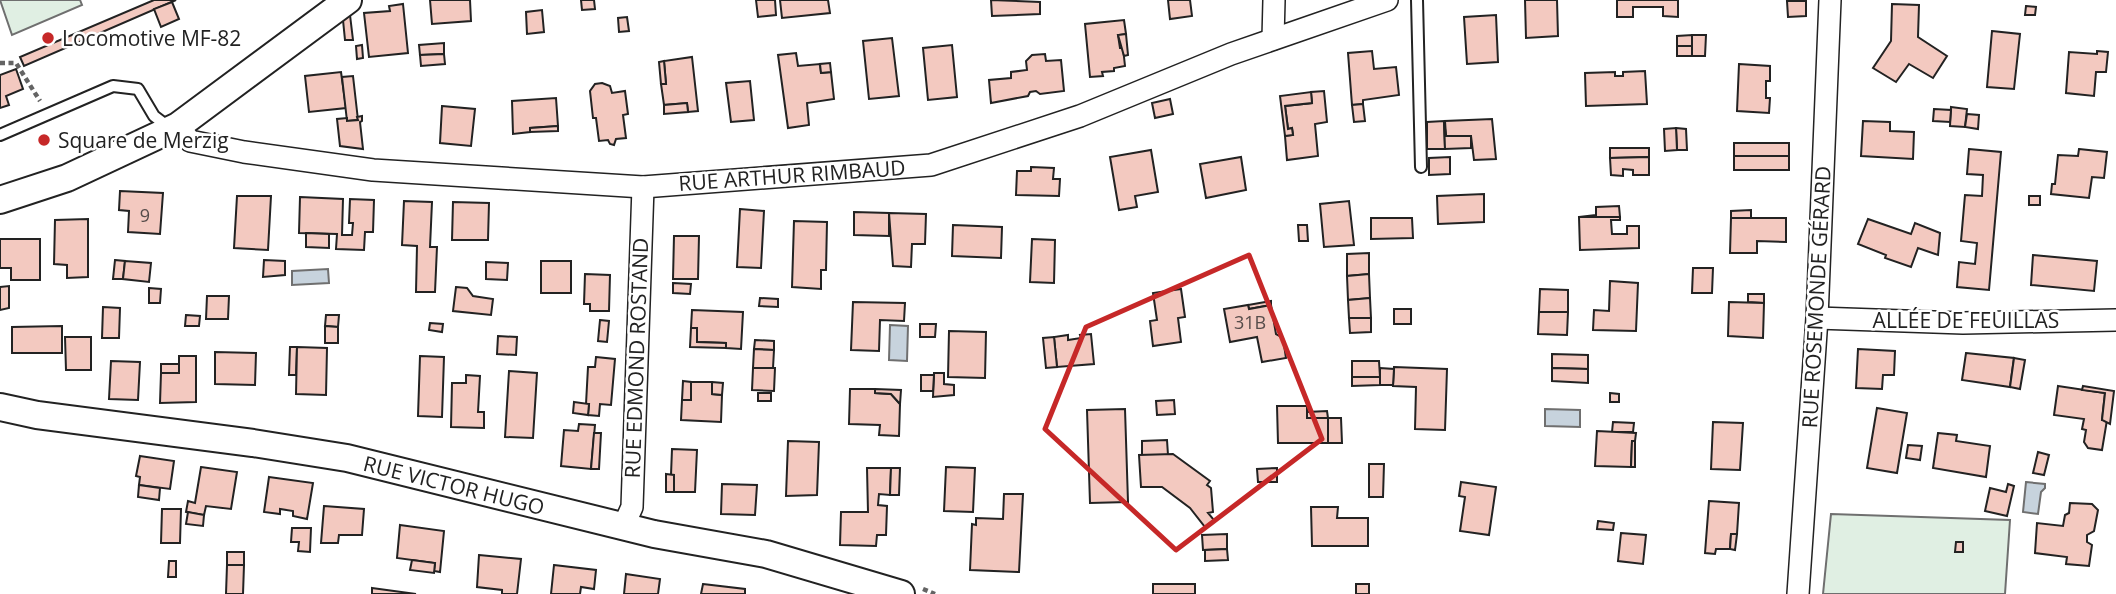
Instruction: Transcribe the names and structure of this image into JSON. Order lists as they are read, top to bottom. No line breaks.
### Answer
{"streets":{"street":["RUE ARTHUR RIMBAUD","RUE ROSEMONDE GÉRARD","ALLÉE DE FEUILLAS","RUE EDMOND ROSTAND","RUE VICTOR HUGO"]},"crossings":[["RUE ARTHUR RIMBAUD","RUE EDMOND ROSTAND"],["RUE ROSEMONDE GÉRARD","ALLÉE DE FEUILLAS"],["RUE EDMOND ROSTAND","RUE VICTOR HUGO"]],"places":["Locomotive MF-82","Square de Merzig"],"house_numbers":["9","31B"]}
